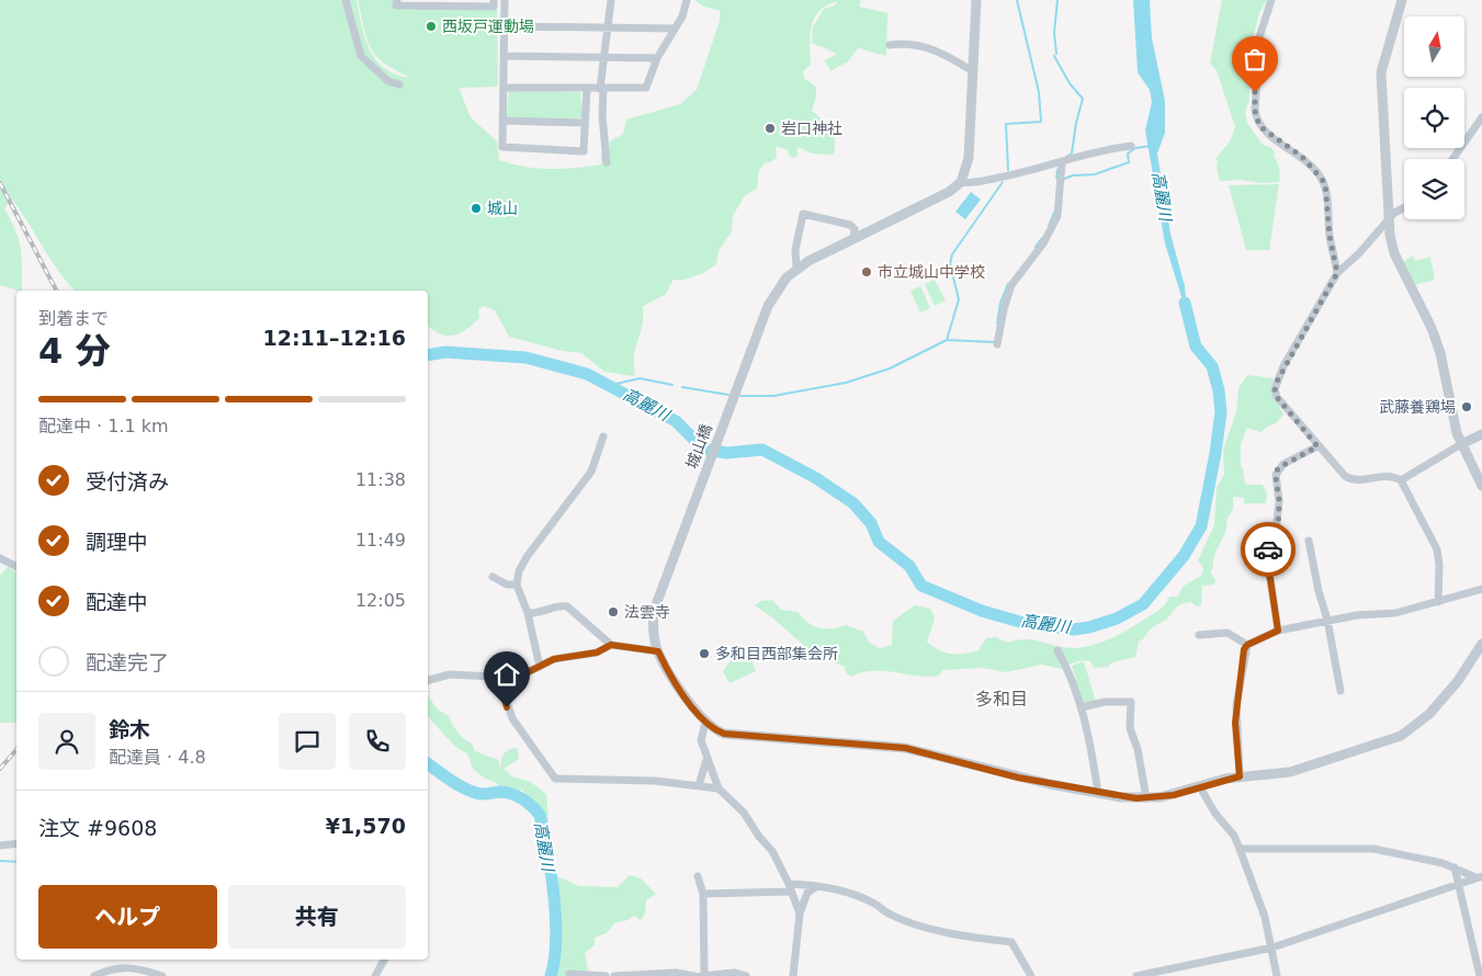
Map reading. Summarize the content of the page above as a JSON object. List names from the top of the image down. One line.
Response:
{"streets":{"street":["城山橋"]},"districts":["多和目"],"water":["高麗川"],"places":["西坂戸運動場","岩口神社","城山","市立城山中学校","武藤養鶏場","法雲寺","多和目西部集会所"],"north":"top","page":{"heading":["4 分","到着まで","12:11–12:16"],"panel":["鈴木","配達員 · 4.8","注文 #9608","¥1,570"],"bar":"配達中 · 1.1 km","list":[["受付済み","11:38"],["調理中","11:49"],["配達中","12:05"],"配達完了"],"buttons":["ヘルプ","共有"]}}
